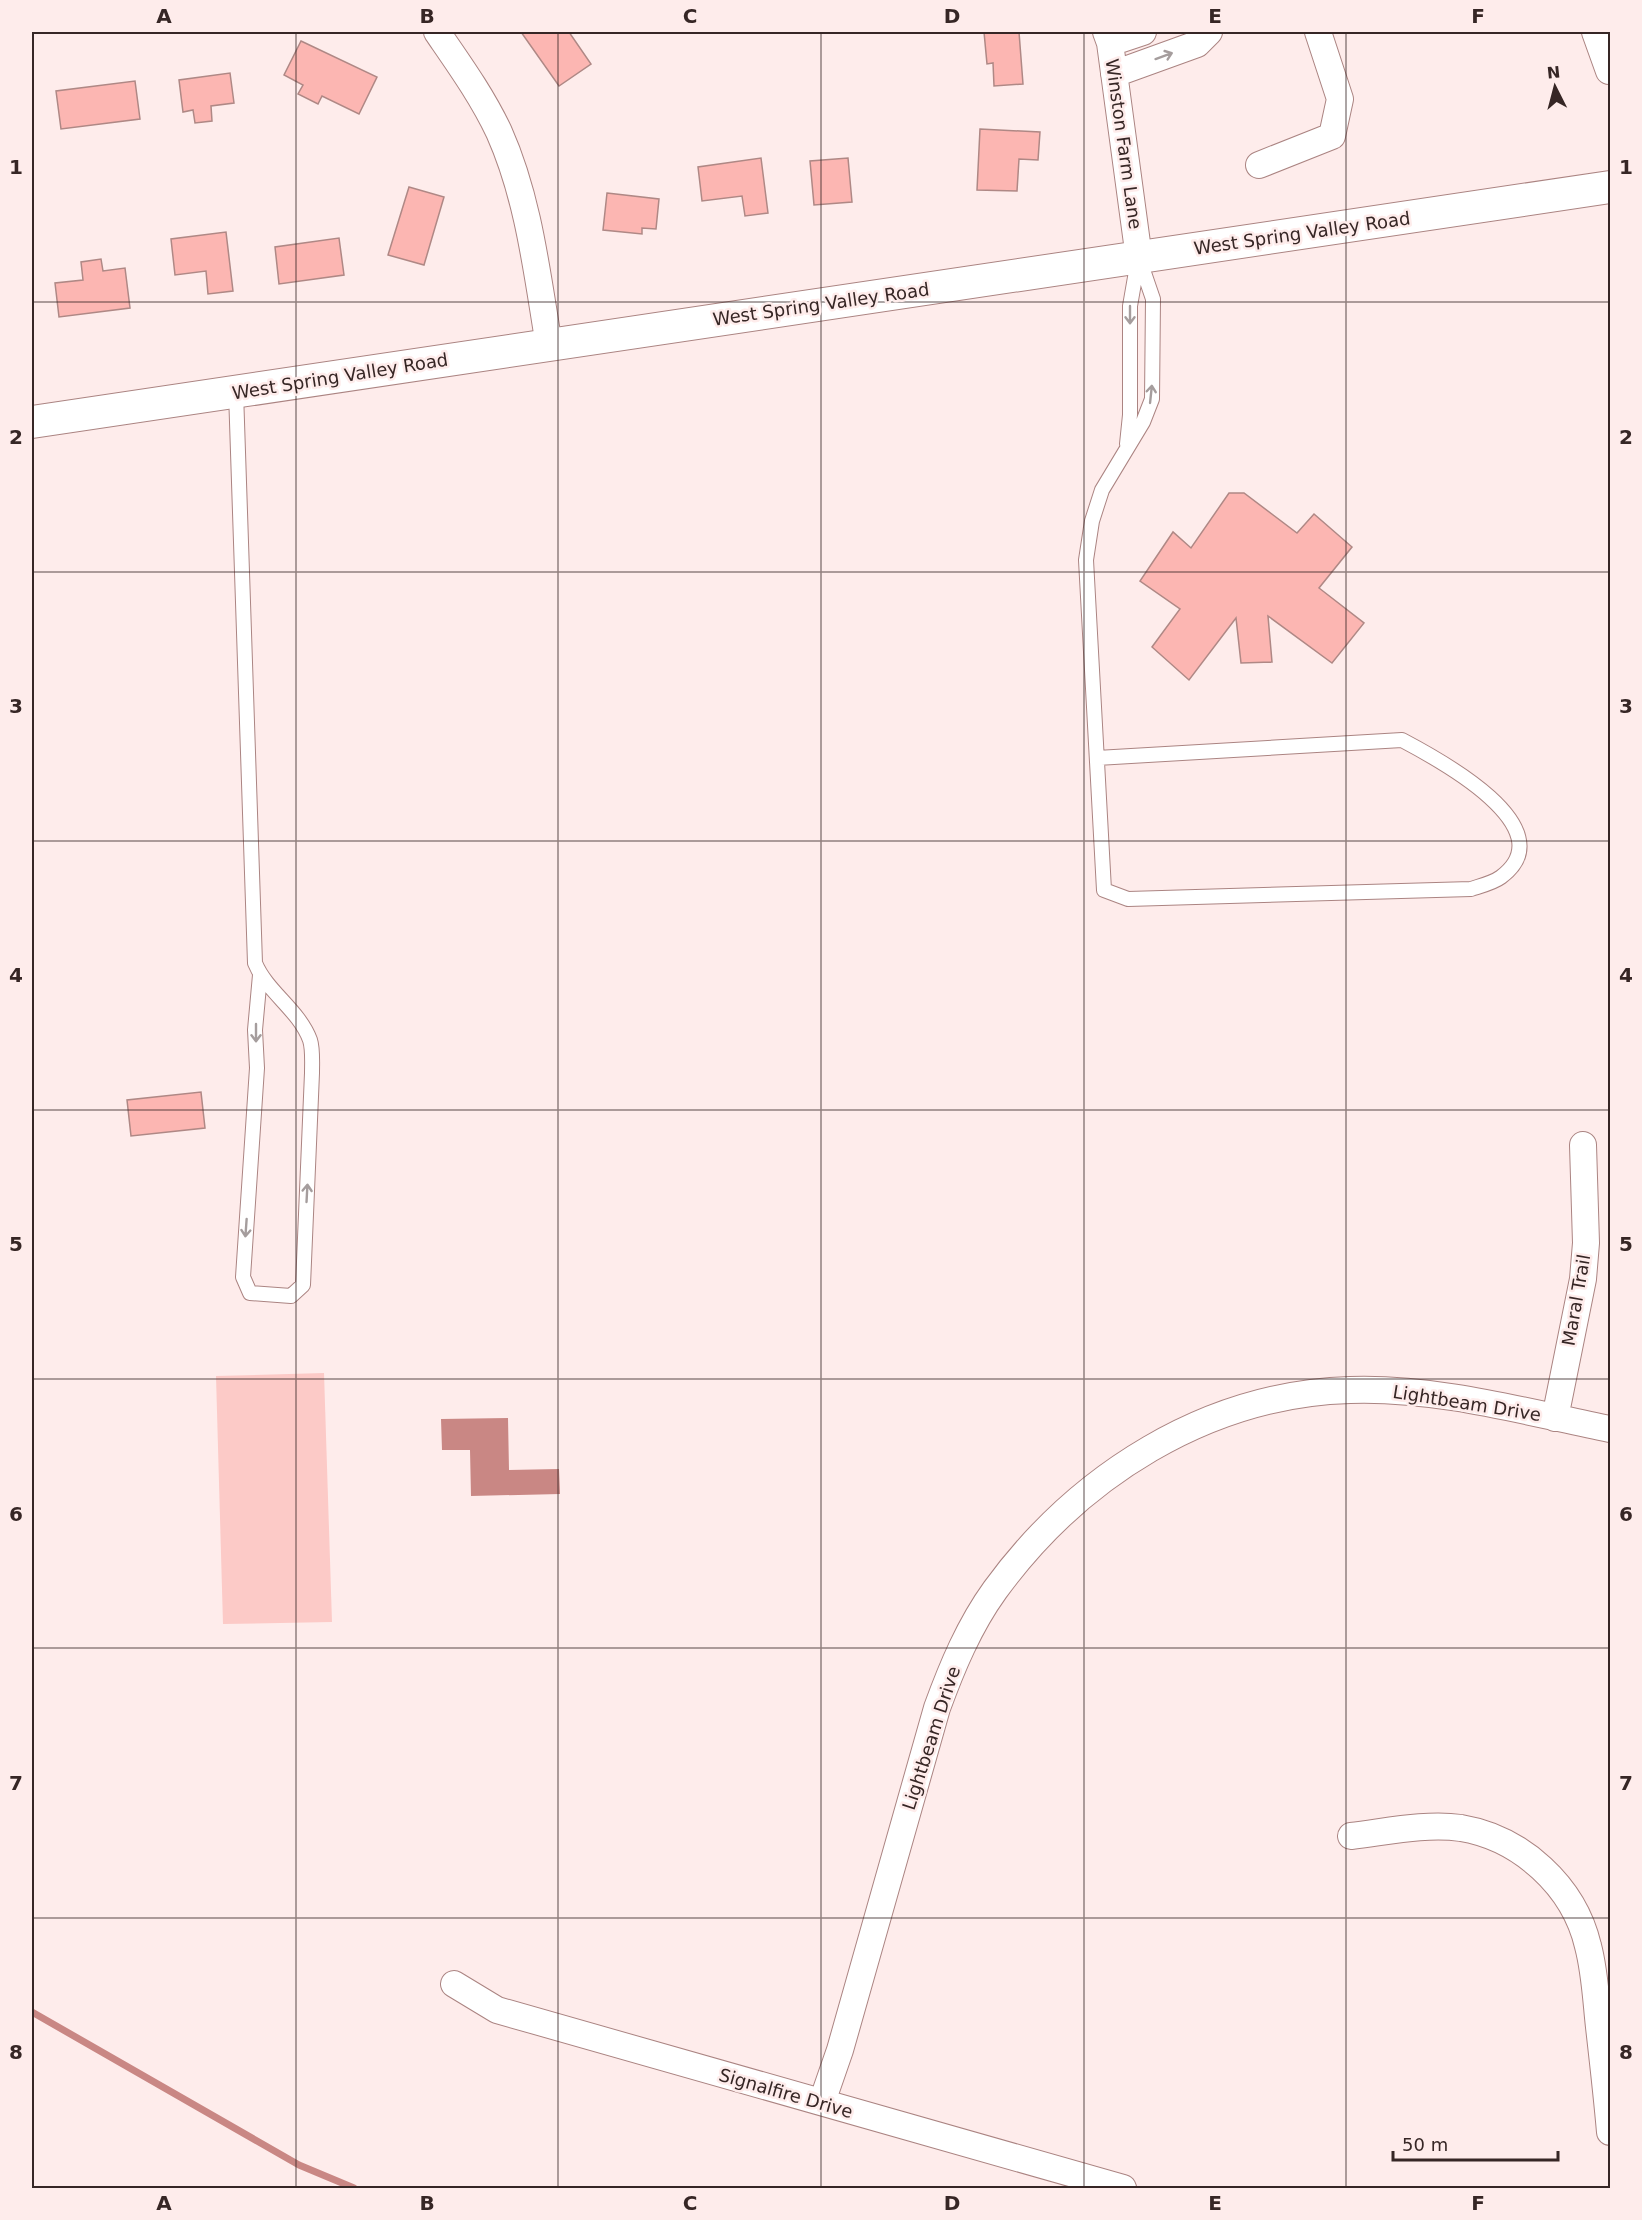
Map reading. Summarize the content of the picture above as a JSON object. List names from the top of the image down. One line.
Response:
{"streets":{"street":["Winston Farm Lane","West Spring Valley Road","Maral Trail","Lightbeam Drive","Signalfire Drive"]},"crossings":[["Winston Farm Lane","West Spring Valley Road"],["Maral Trail","Lightbeam Drive"],["Lightbeam Drive","Signalfire Drive"]],"scale_bar":"50 m","north":"top","grid":{"columns":["A","B","C","D","E","F"],"rows":["1","2","3","4","5","6","7","8"]}}
